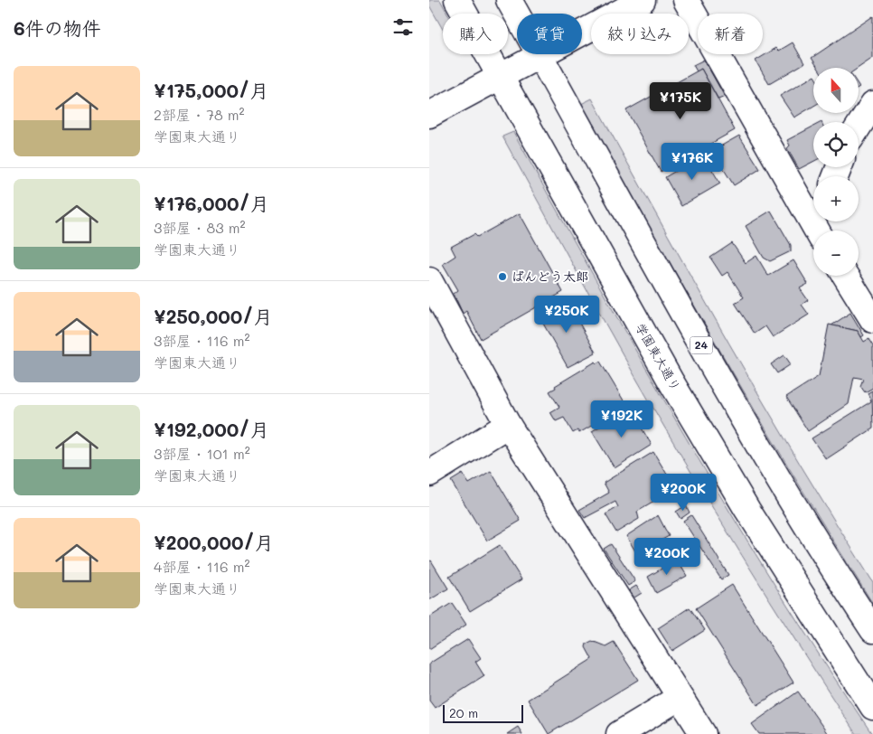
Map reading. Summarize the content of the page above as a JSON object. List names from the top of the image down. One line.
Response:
{"streets":{"main road":["24","学園東大通り"]},"places":["ばんどう太郎"],"scale_bar":"20 m","north":"top","page":{"heading":"6件の物件","chip":["購入","賃貸","絞り込み","新着"],"list":[{"name":"¥175,000/月","note":"2部屋 · 78 m² · 学園東大通り"},{"name":"¥176,000/月","note":"3部屋 · 83 m² · 学園東大通り"},{"name":"¥250,000/月","note":"3部屋 · 116 m² · 学園東大通り"},{"name":"¥192,000/月","note":"3部屋 · 101 m² · 学園東大通り"},{"name":"¥200,000/月","note":"4部屋 · 116 m² · 学園東大通り"}],"map_buttons":["+","−"],"price":["¥175K","¥176K","¥250K","¥192K","¥200K","¥200K"],"scale":"20 m"}}
